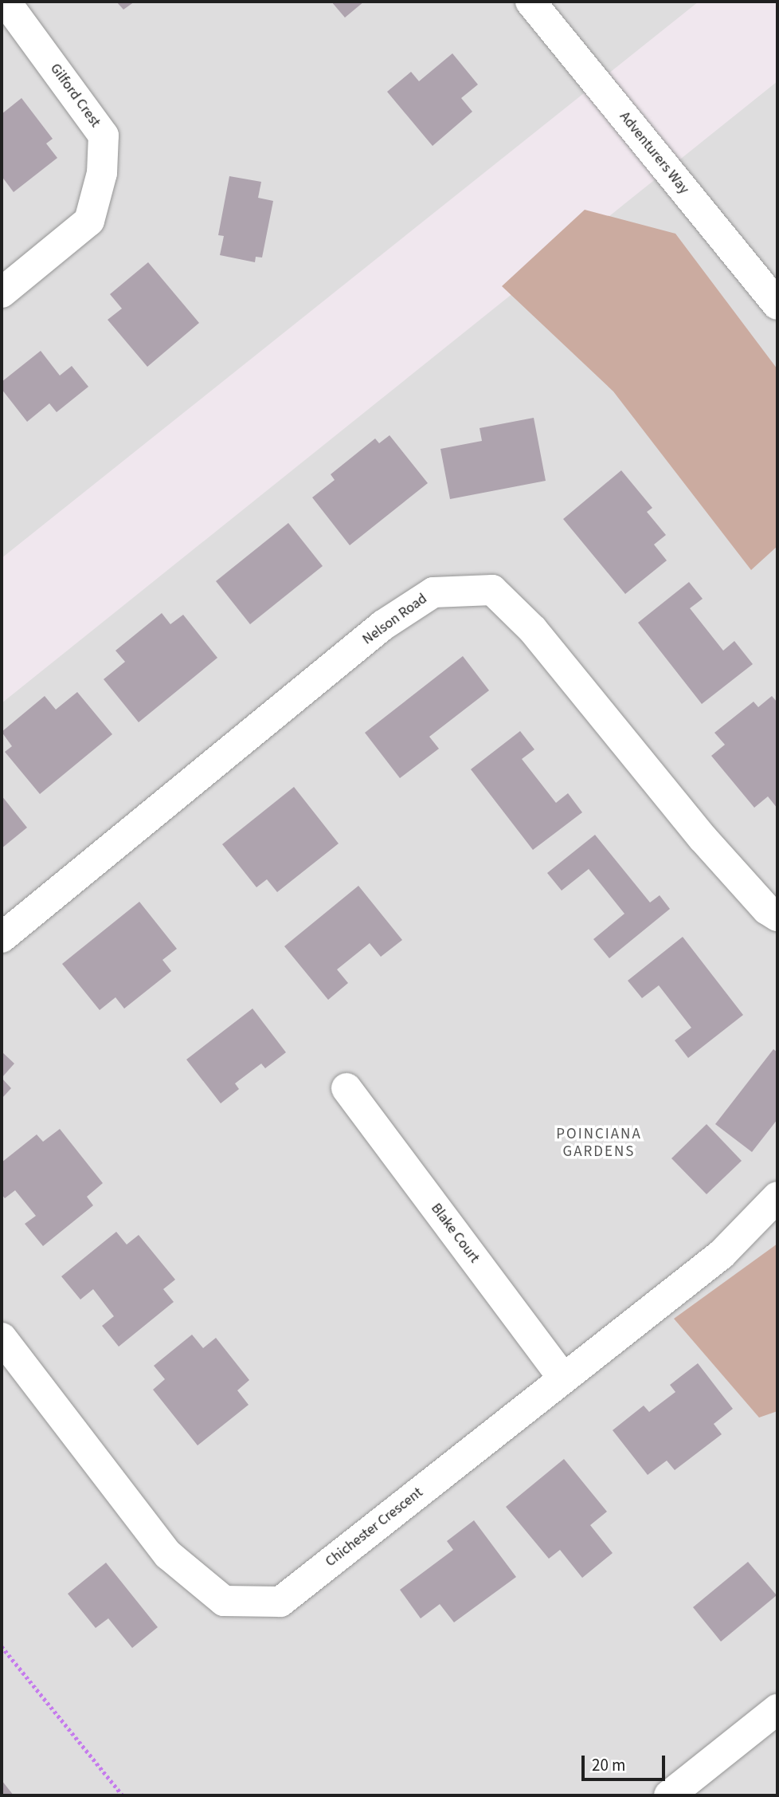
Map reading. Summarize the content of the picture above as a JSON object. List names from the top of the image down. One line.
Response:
{"streets":{"street":["Gilford Crest","Adventurers Way","Nelson Road","Blake Court","Chichester Crescent"]},"crossings":[["Blake Court","Chichester Crescent"]],"districts":["POINCIANA GARDENS"],"scale_bar":"20 m"}
